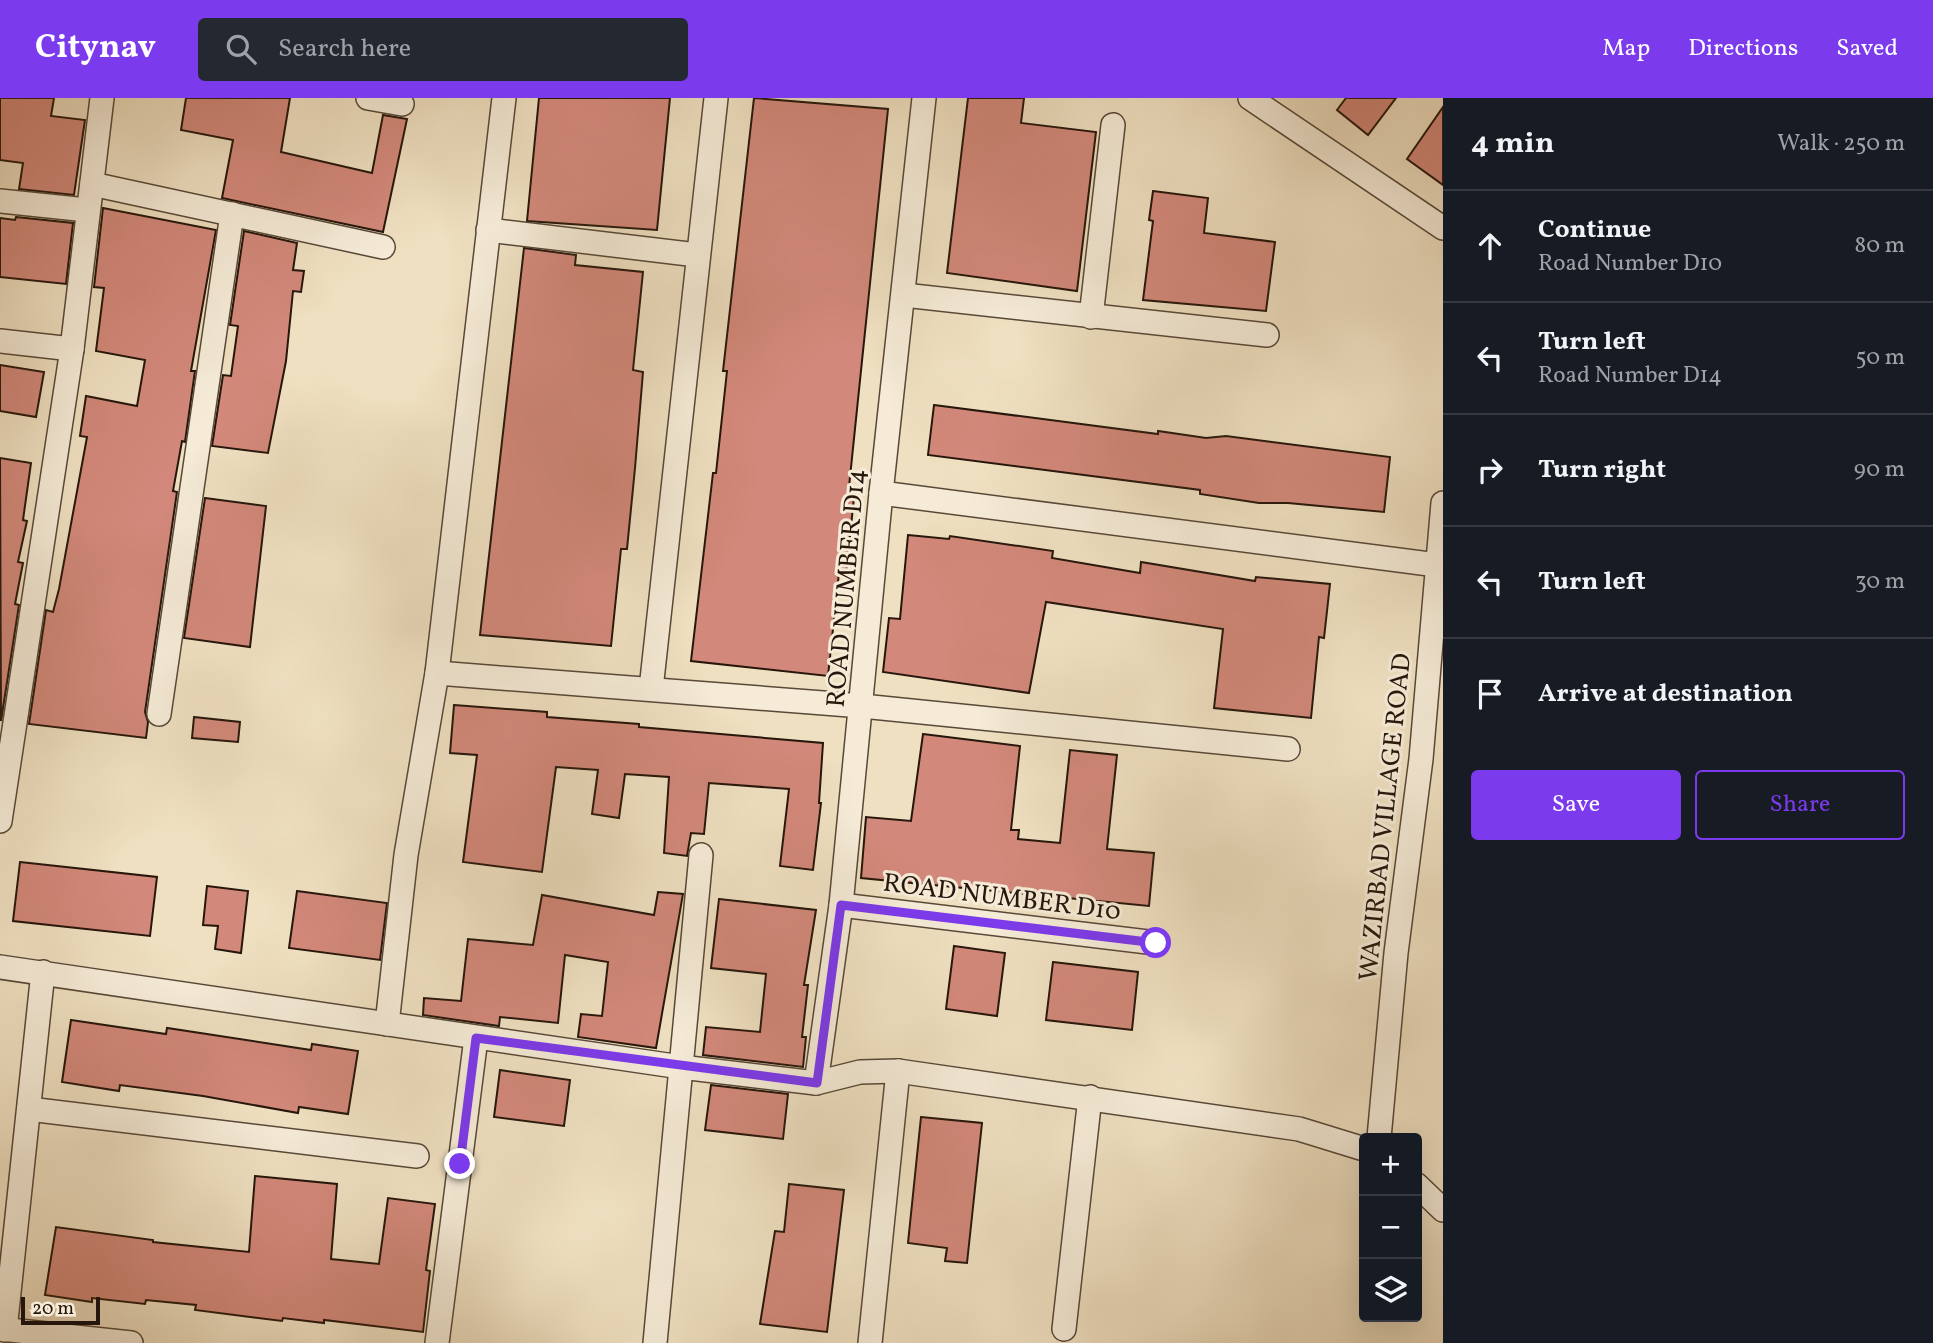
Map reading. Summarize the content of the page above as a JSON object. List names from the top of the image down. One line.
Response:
{"streets":{"street":["ROAD NUMBER D14","WAZIRBAD VILLAGE ROAD","ROAD NUMBER D10"]},"crossings":[["ROAD NUMBER D14","ROAD NUMBER D10"]],"scale_bar":"20 m","page":{"header":"Citynav","search":"Search here","nav":["Map","Directions","Saved"],"heading":["4 min","Walk · 250 m"],"list":[["Continue","Road Number D10","80 m"],["Turn left","Road Number D14","50 m"],["Turn right","90 m"],["Turn left","30 m"],"Arrive at destination"],"buttons":["Save","Share"],"map_buttons":["+","−"],"scale":"20 m"}}
